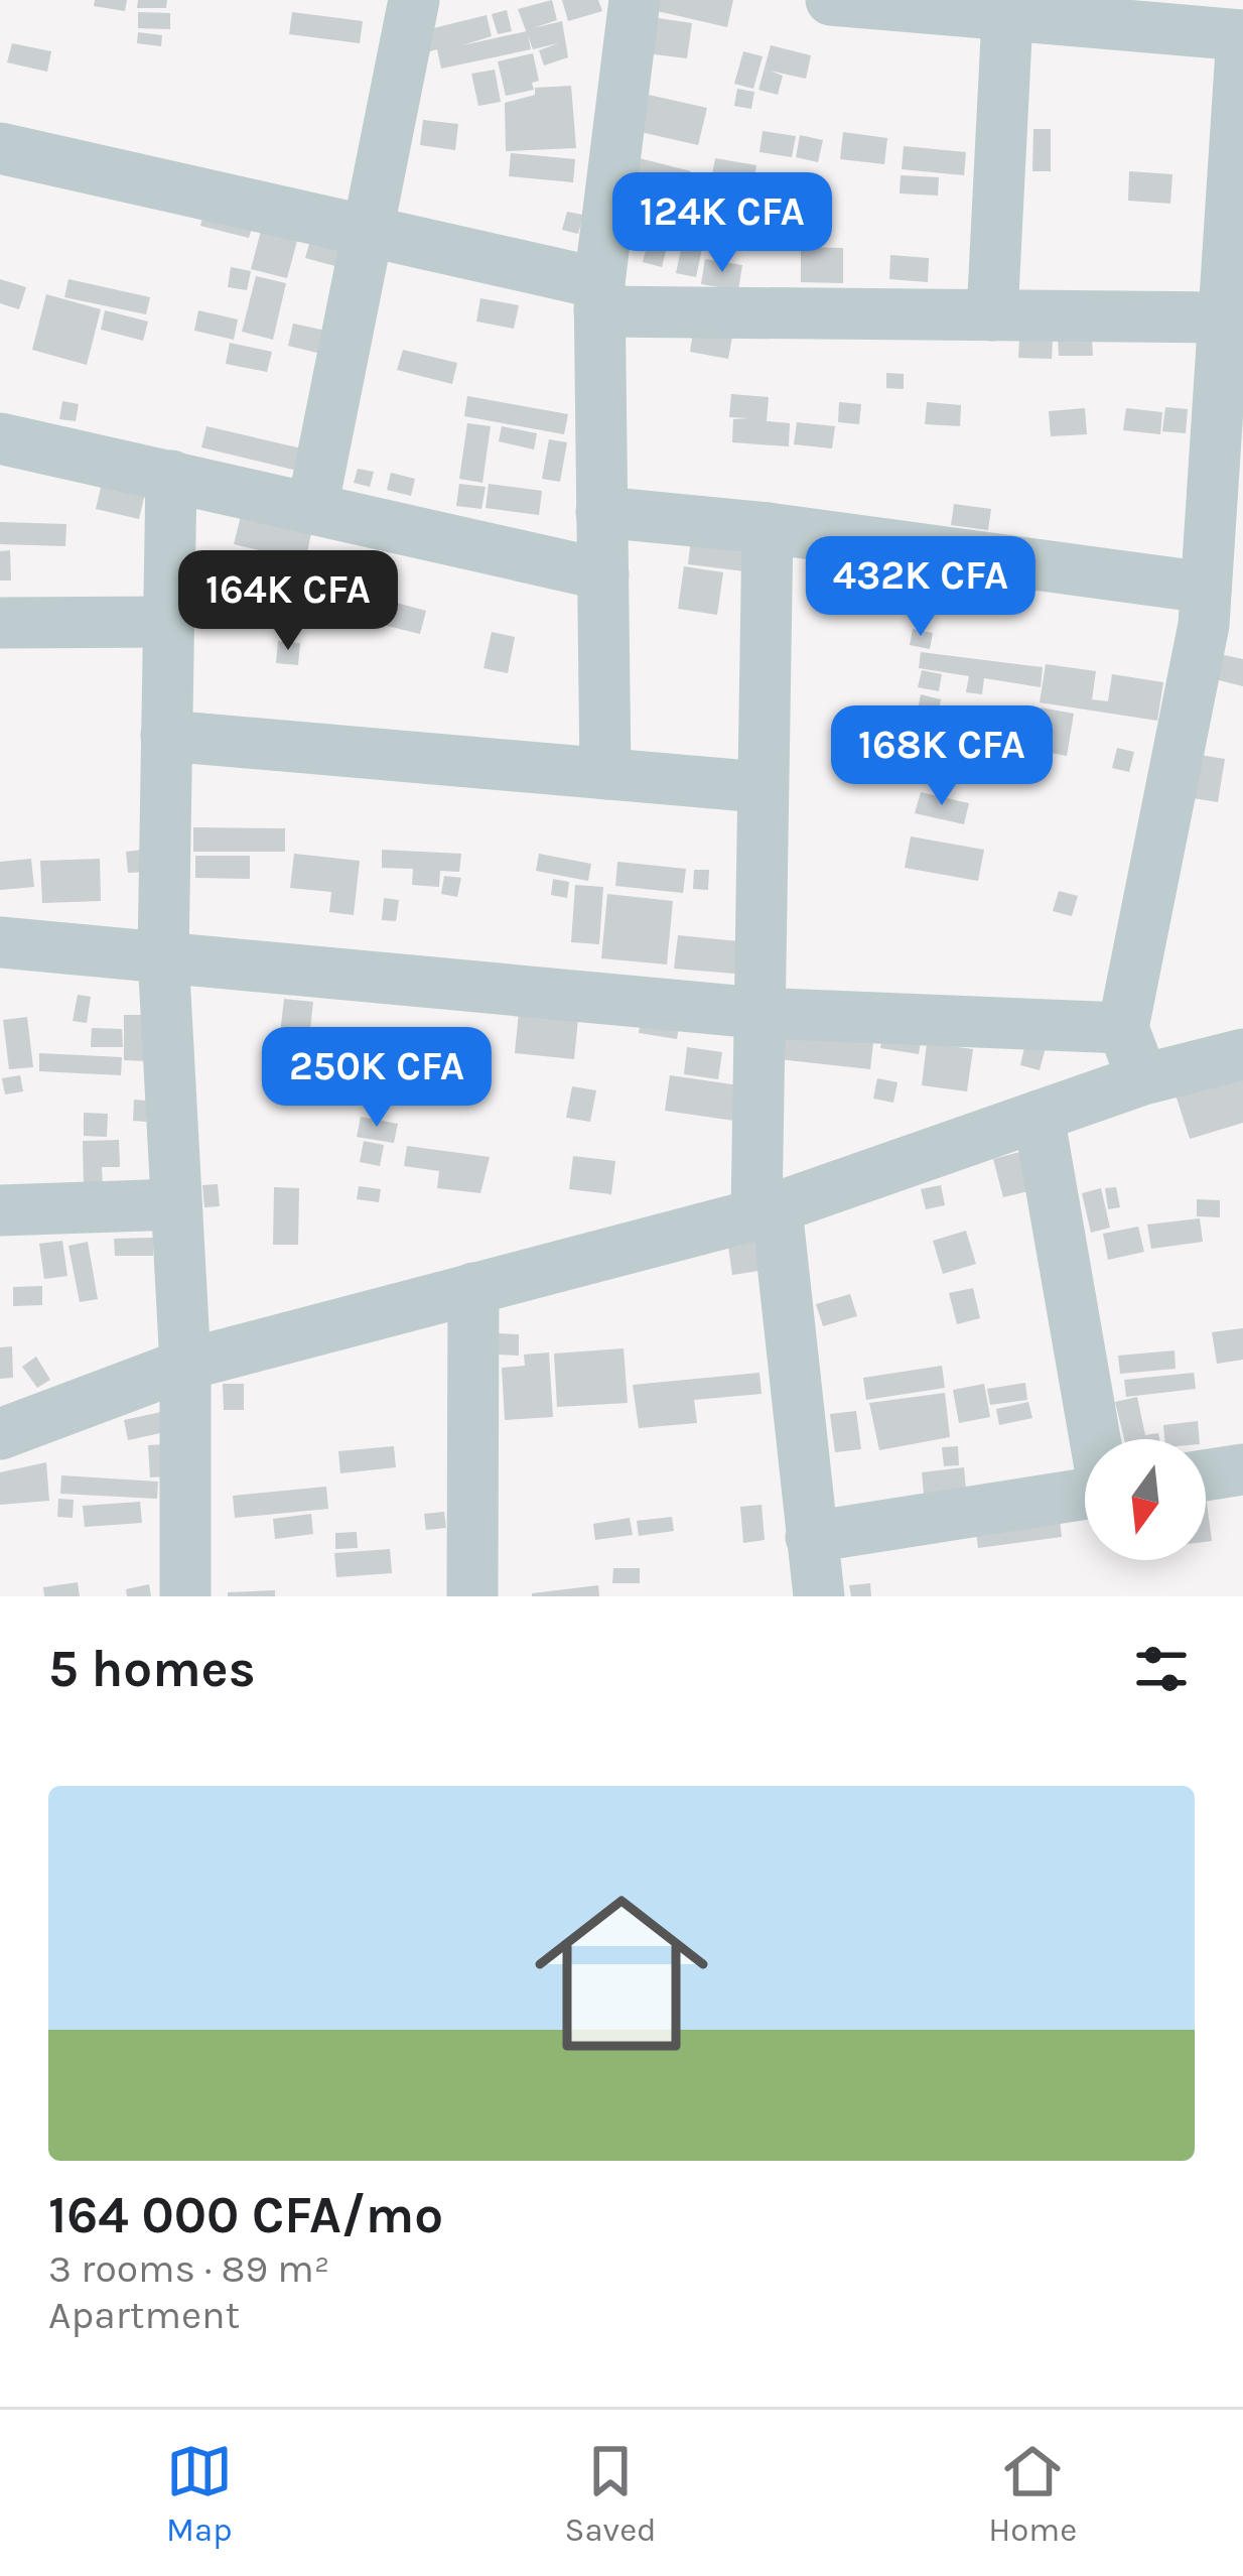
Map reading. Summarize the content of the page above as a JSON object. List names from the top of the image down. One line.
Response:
{"north":"bottom","page":{"price":["124K CFA","432K CFA","164K CFA","168K CFA","250K CFA"],"heading":"5 homes","list":[{"name":"164 000 CFA/mo","note":"3 rooms · 89 m² · Apartment"}],"tabs":["Map","Saved","Home"]}}
